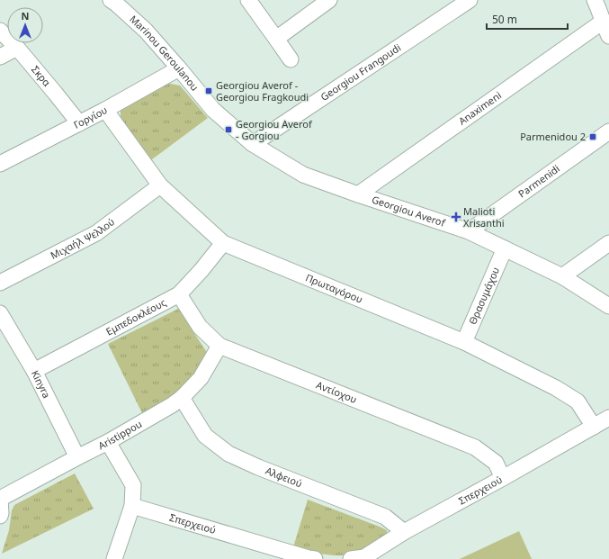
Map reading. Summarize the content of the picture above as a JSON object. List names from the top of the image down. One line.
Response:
{"streets":{"street":["Marinou Geroulanou","Georgiou Frangoudi","Σκρα","Anaximeni","Γοργίου","Parmenidi","Georgiou Averof","Μιχαήλ Ψελλού","Πρωταγόρου","Θρασυμάχου","Εμπεδοκλέους","Kinyra","Αντίοχου","Aristippou","Αλφειού","Σπερχειού"]},"crossings":[["Marinou Geroulanou","Γοργίου"],["Marinou Geroulanou","Georgiou Averof"],["Georgiou Frangoudi","Georgiou Averof"],["Σκρα","Γοργίου"],["Anaximeni","Georgiou Averof"],["Γοργίου","Πρωταγόρου"],["Parmenidi","Georgiou Averof"],["Georgiou Averof","Θρασυμάχου"],["Μιχαήλ Ψελλού","Πρωταγόρου"],["Πρωταγόρου","Θρασυμάχου"],["Πρωταγόρου","Εμπεδοκλέους"],["Πρωταγόρου","Σπερχειού"],["Εμπεδοκλέους","Kinyra"],["Εμπεδοκλέους","Αντίοχου"],["Kinyra","Aristippou"],["Αντίοχου","Aristippou"],["Αντίοχου","Σπερχειού"],["Aristippou","Αλφειού"],["Αλφειού","Σπερχειού"]],"places":{"transit":["Georgiou Averof - Georgiou Fragkoudi","Georgiou Averof - Gorgiou","Parmenidou 2"],"health":["Malioti Xrisanthi"]},"scale_bar":"50 m","north":"top"}
